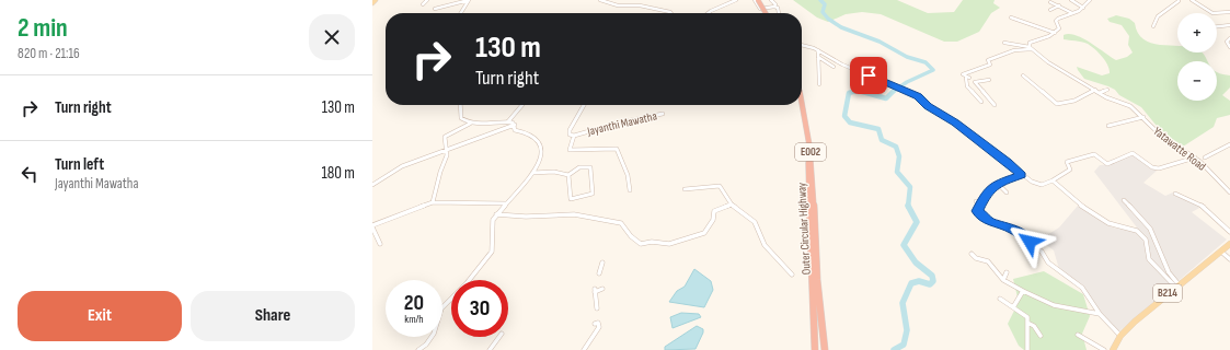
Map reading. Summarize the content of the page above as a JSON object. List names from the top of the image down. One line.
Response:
{"streets":{"highway":["E002","Outer Circular Highway"],"main road":["B214"],"street":["Jayanthi Mawatha","Yatawatte Road"]},"page":{"heading":["2 min","820 m · 21:16"],"map_buttons":["+","−"],"turn":["130 m","Turn right"],"list":[{"name":"Turn right","value":"130 m"},{"name":"Turn left","note":"Jayanthi Mawatha","value":"180 m"}],"speed":"20 km/h","limit":"30","buttons":["Exit","Share"]}}
